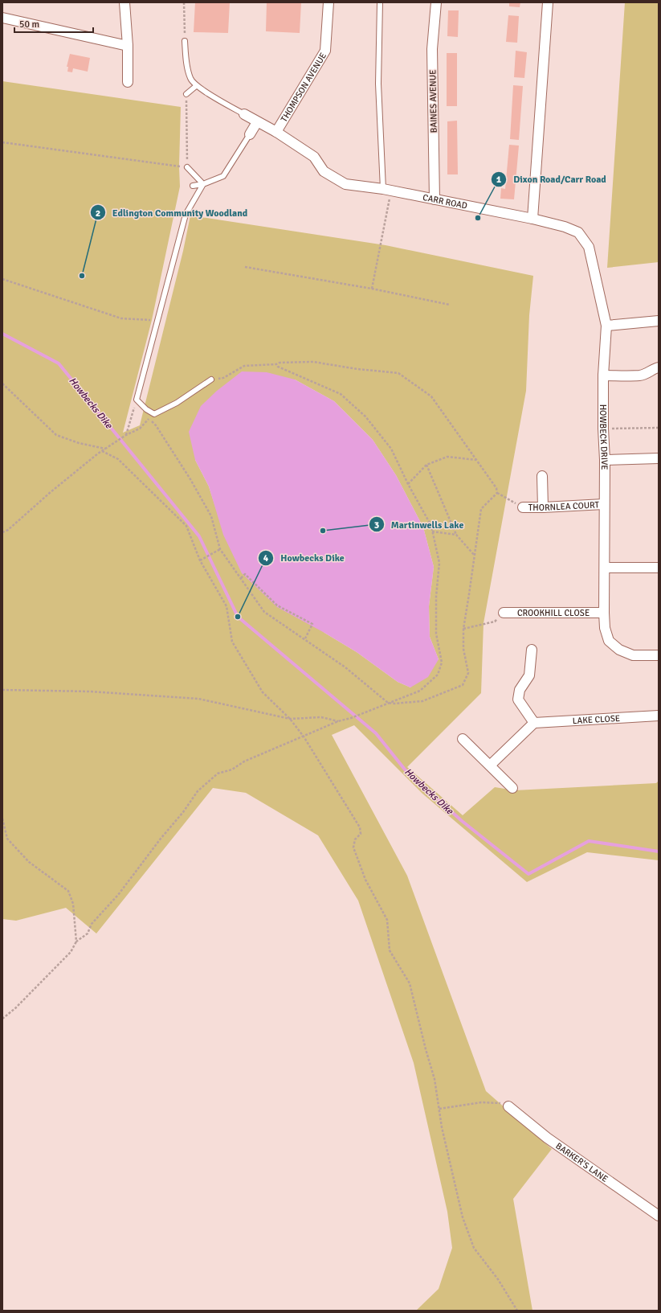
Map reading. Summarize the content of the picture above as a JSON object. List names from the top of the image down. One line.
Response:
{"streets":{"street":["THOMPSON AVENUE","BAINES AVENUE","CARR ROAD","HOWBECK DRIVE","THORNLEA COURT","CROOKHILL CLOSE","LAKE CLOSE","BARKER'S LANE"]},"crossings":[["THOMPSON AVENUE","CARR ROAD"],["BAINES AVENUE","CARR ROAD"],["CARR ROAD","HOWBECK DRIVE"],["HOWBECK DRIVE","THORNLEA COURT"],["HOWBECK DRIVE","CROOKHILL CLOSE"]],"water":["Howbecks Dike"],"places":["Dixon Road/Carr Road","Edlington Community Woodland","Martinwells Lake","Howbecks Dike"],"scale_bar":"50 m"}
